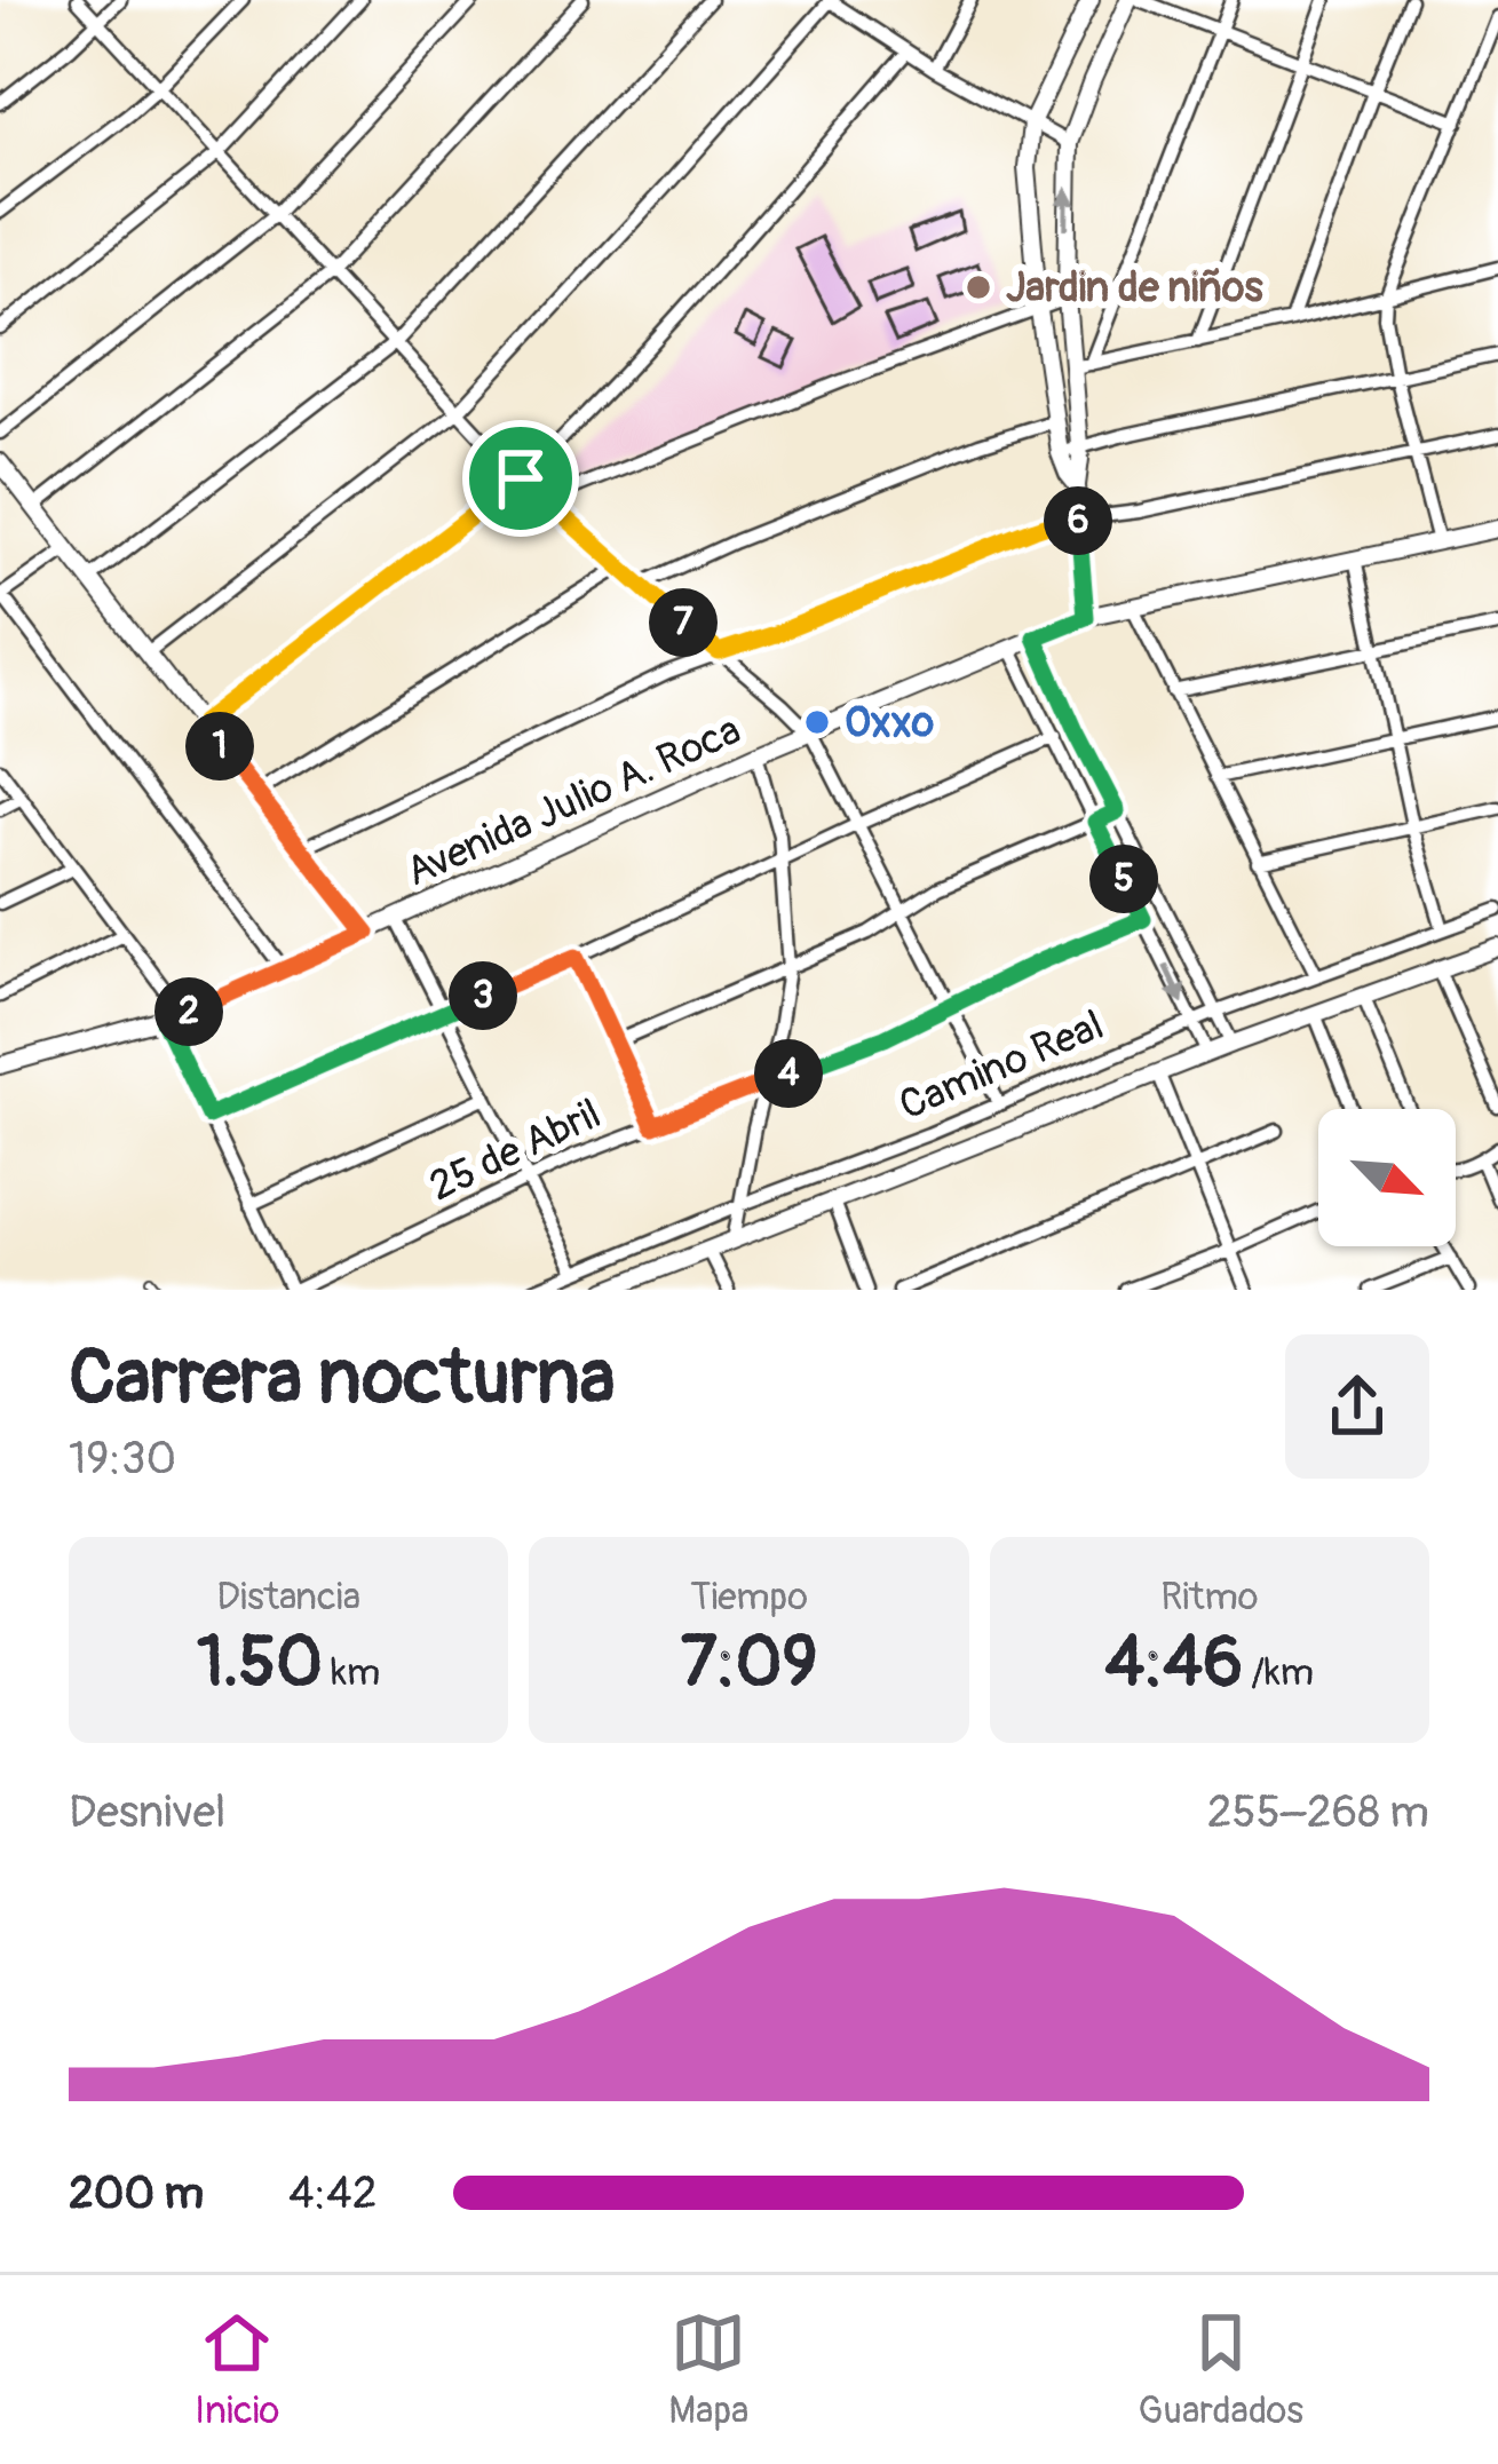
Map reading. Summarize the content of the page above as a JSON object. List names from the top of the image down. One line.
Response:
{"streets":{"street":["Avenida Julio A. Roca","Camino Real","25 de Abril"]},"places":["Jardin de niños","Oxxo"],"north":"bottom right","page":{"pins":["6","7","1","5","3","2","4"],"heading":["Carrera nocturna","19:30"],"stats":[["Distancia","1.50 km"],["Tiempo","7:09"],["Ritmo","4:46 /km"]],"chart":["Desnivel","255–268 m"],"list":[{"name":"200 m","note":"4:42"}],"tabs":["Inicio","Mapa","Guardados"]}}
